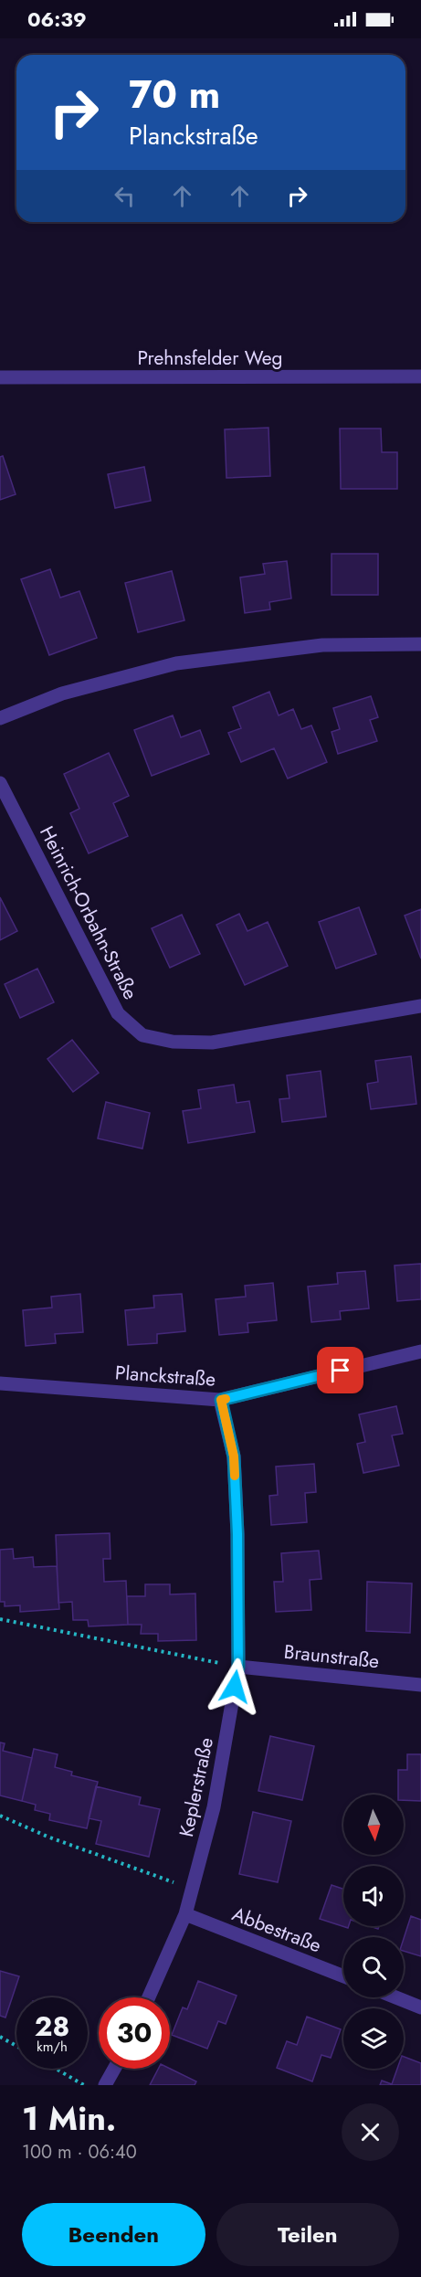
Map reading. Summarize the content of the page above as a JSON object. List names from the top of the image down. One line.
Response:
{"streets":{"street":["Prehnsfelder Weg","Heinrich-Orbahn-Straße","Planckstraße","Braunstraße","Keplerstraße","Abbestraße"]},"crossings":[["Planckstraße","Keplerstraße"],["Braunstraße","Keplerstraße"],["Keplerstraße","Abbestraße"]],"north":"bottom","page":{"status":"06:39","turn":["70 m","Planckstraße"],"speed":"28 km/h","limit":"30","heading":["1 Min.","100 m · 06:40"],"buttons":["Beenden","Teilen"]}}
